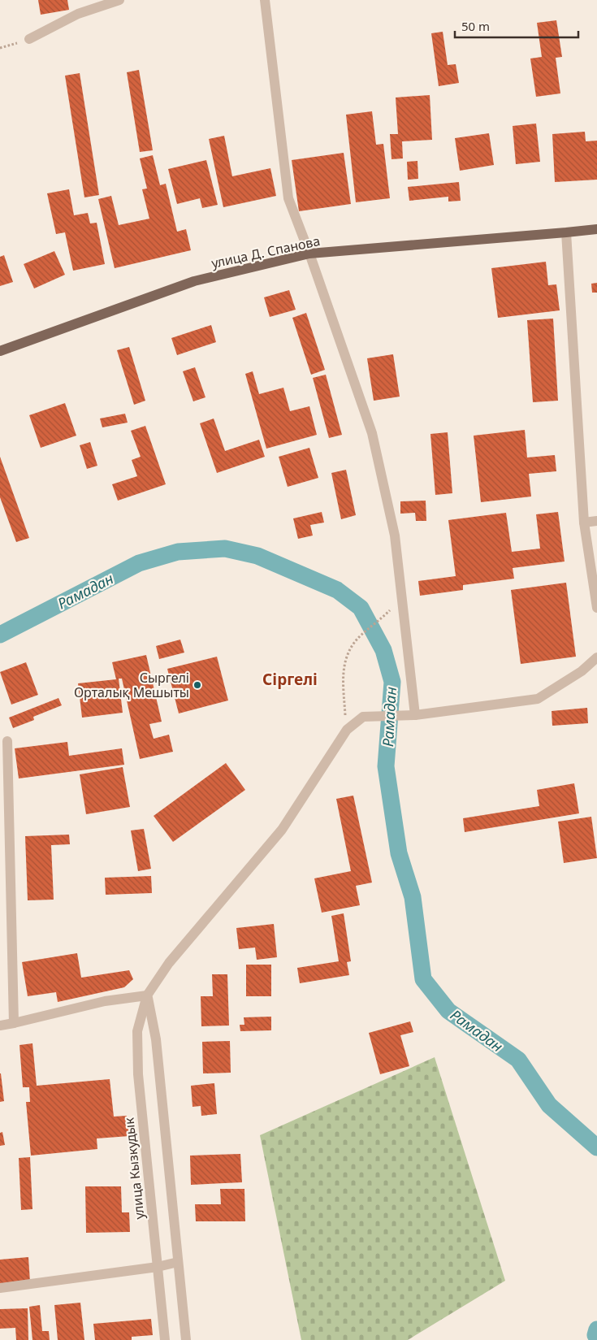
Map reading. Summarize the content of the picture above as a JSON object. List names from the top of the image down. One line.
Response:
{"streets":{"main road":["улица Д. Спанова"],"street":["улица Кызкудык"]},"districts":["Сіргелі"],"water":["Рамадан"],"places":["Сыргелі Орталық Мешыты"],"scale_bar":"50 m"}
